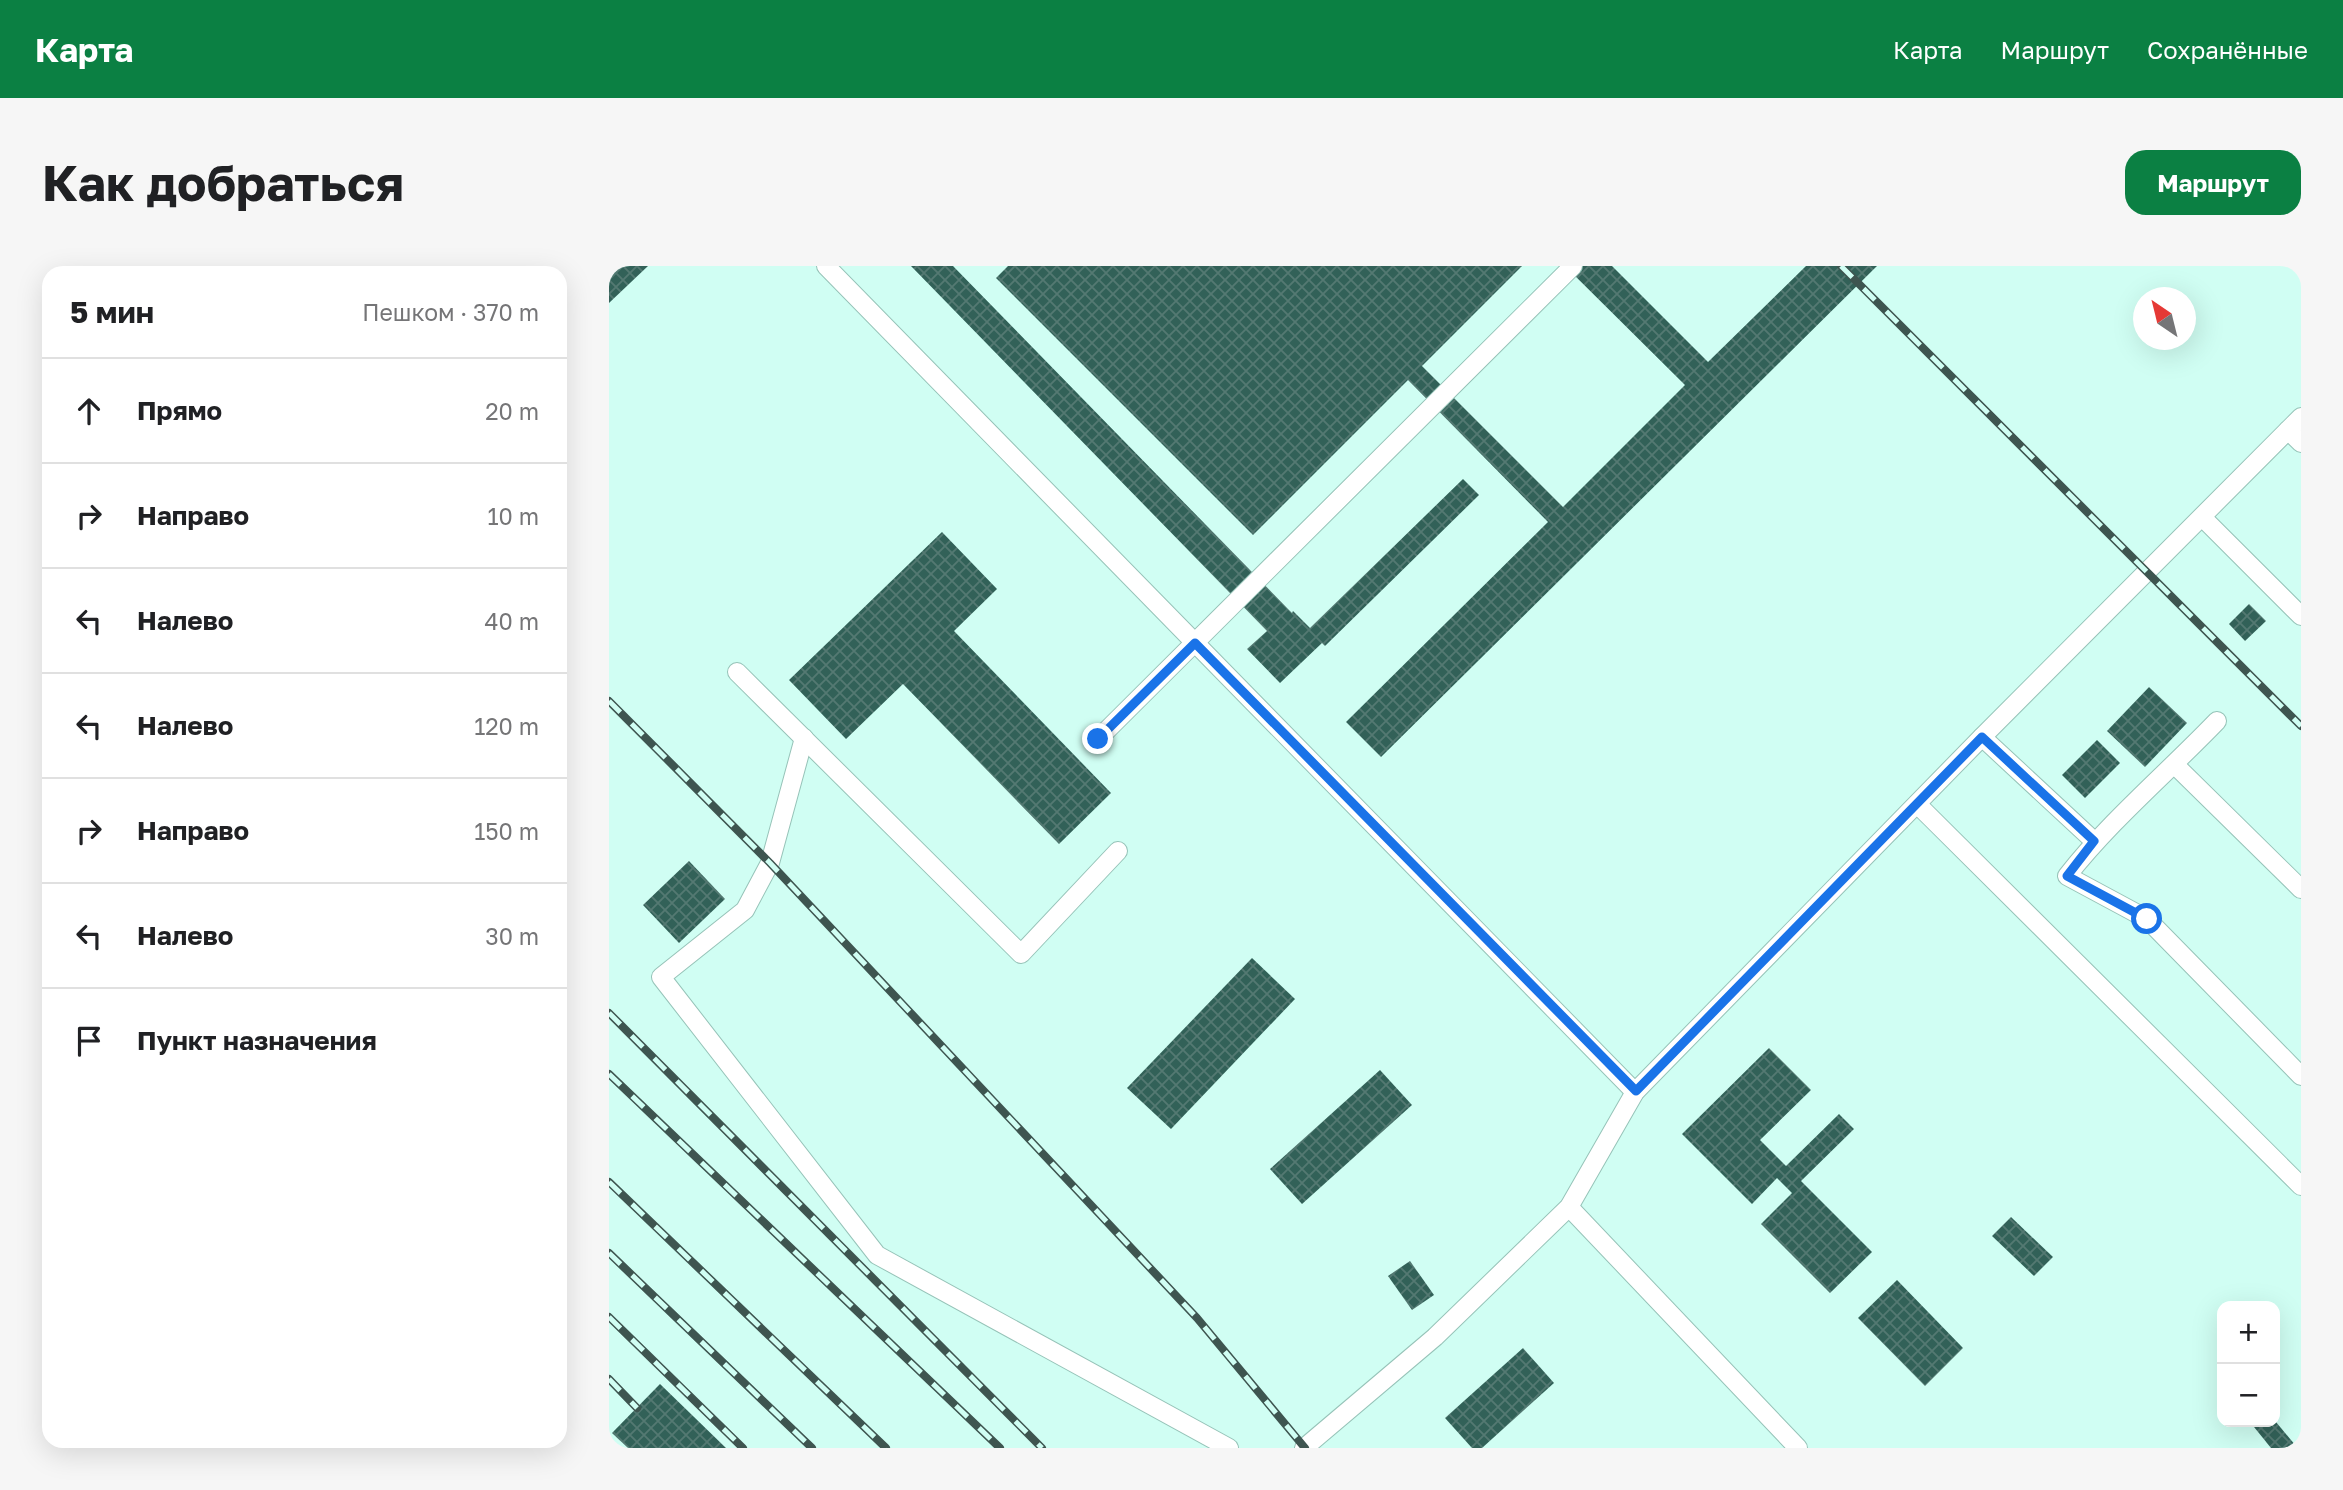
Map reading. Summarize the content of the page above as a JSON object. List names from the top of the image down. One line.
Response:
{"north":"top left","page":{"header":"Карта","nav":["Карта","Маршрут","Сохранённые"],"buttons":"Маршрут","title":"Как добраться","heading":["5 мин","Пешком · 370 m"],"list":[["Прямо","20 m"],["Направо","10 m"],["Налево","40 m"],["Налево","120 m"],["Направо","150 m"],["Налево","30 m"],"Пункт назначения"],"map_buttons":["+","−"]}}
